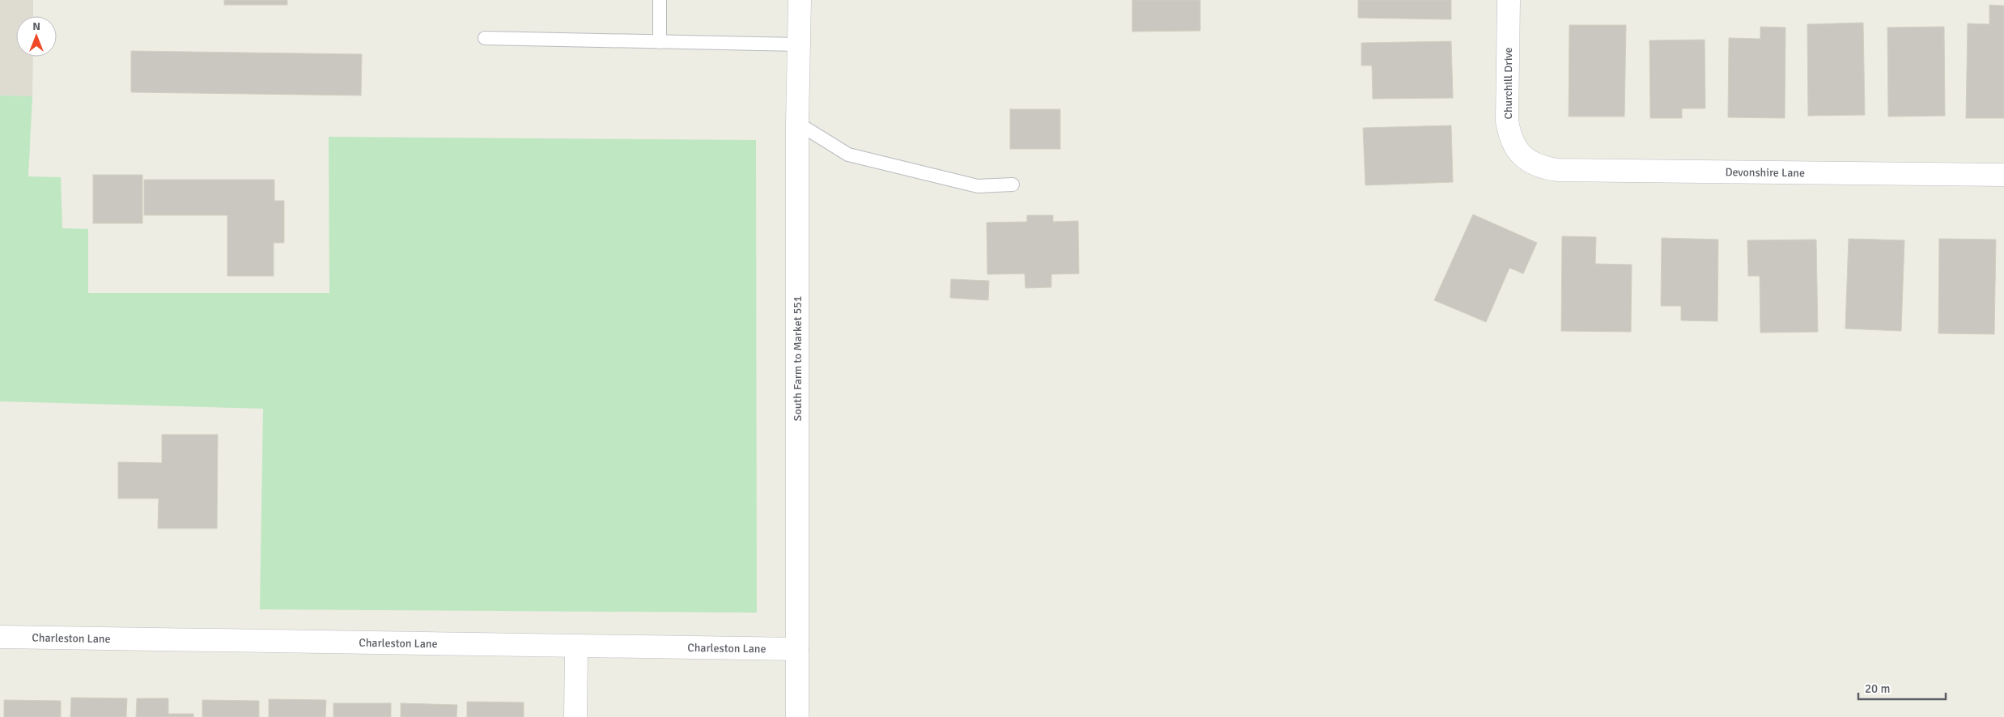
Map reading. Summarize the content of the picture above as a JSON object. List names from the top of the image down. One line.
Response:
{"streets":{"street":["Churchill Drive","Devonshire Lane","South Farm to Market 551","Charleston Lane"]},"crossings":[["Churchill Drive","Devonshire Lane"],["South Farm to Market 551","Charleston Lane"]],"scale_bar":"20 m","north":"top"}
